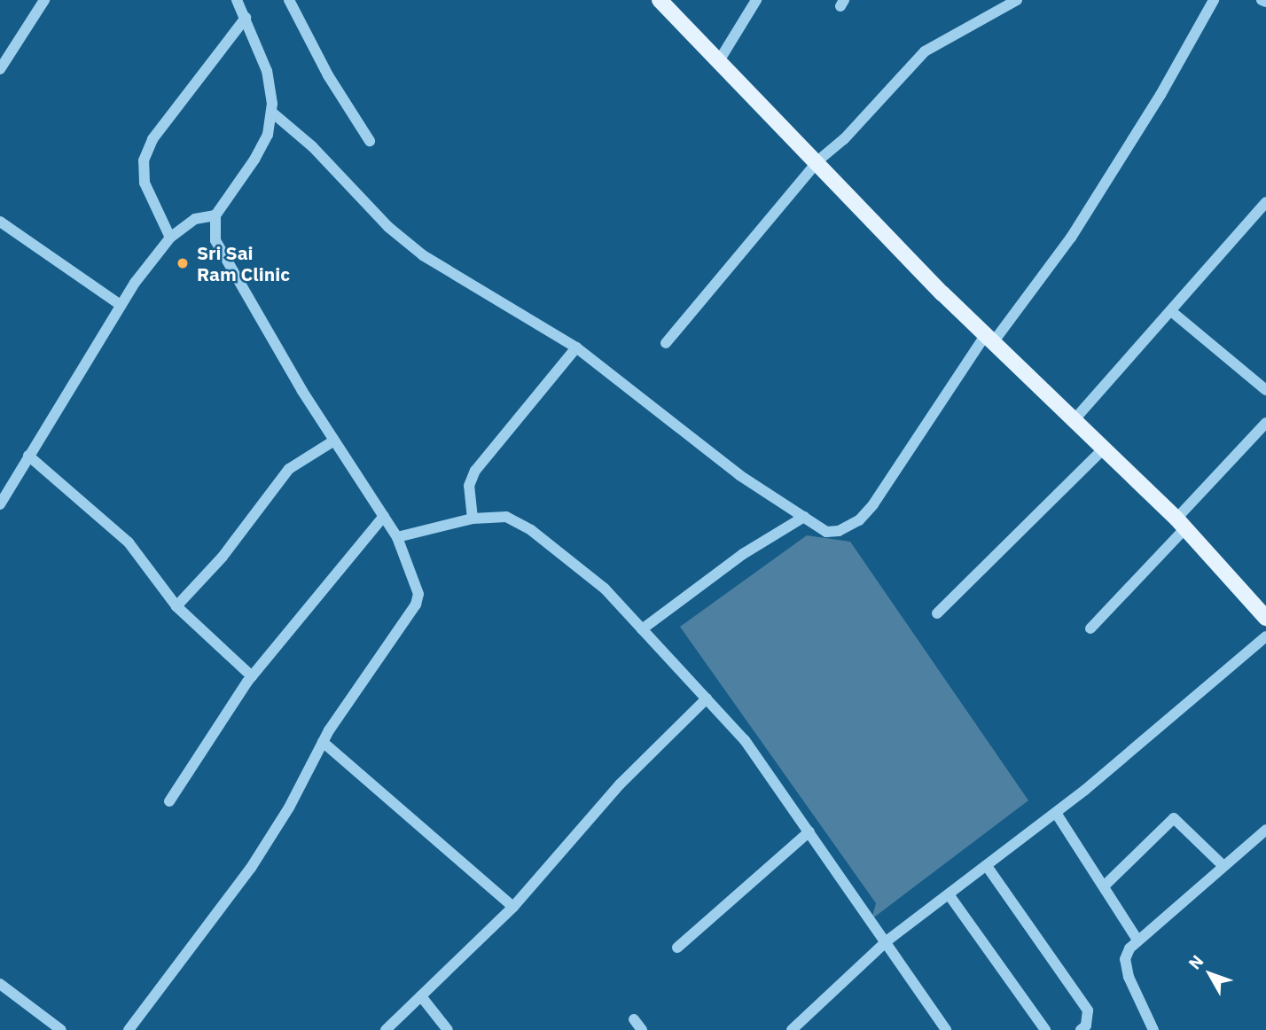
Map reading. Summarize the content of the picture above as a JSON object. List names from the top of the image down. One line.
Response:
{"places":["Sri Sai Ram Clinic"],"north":"top left"}
